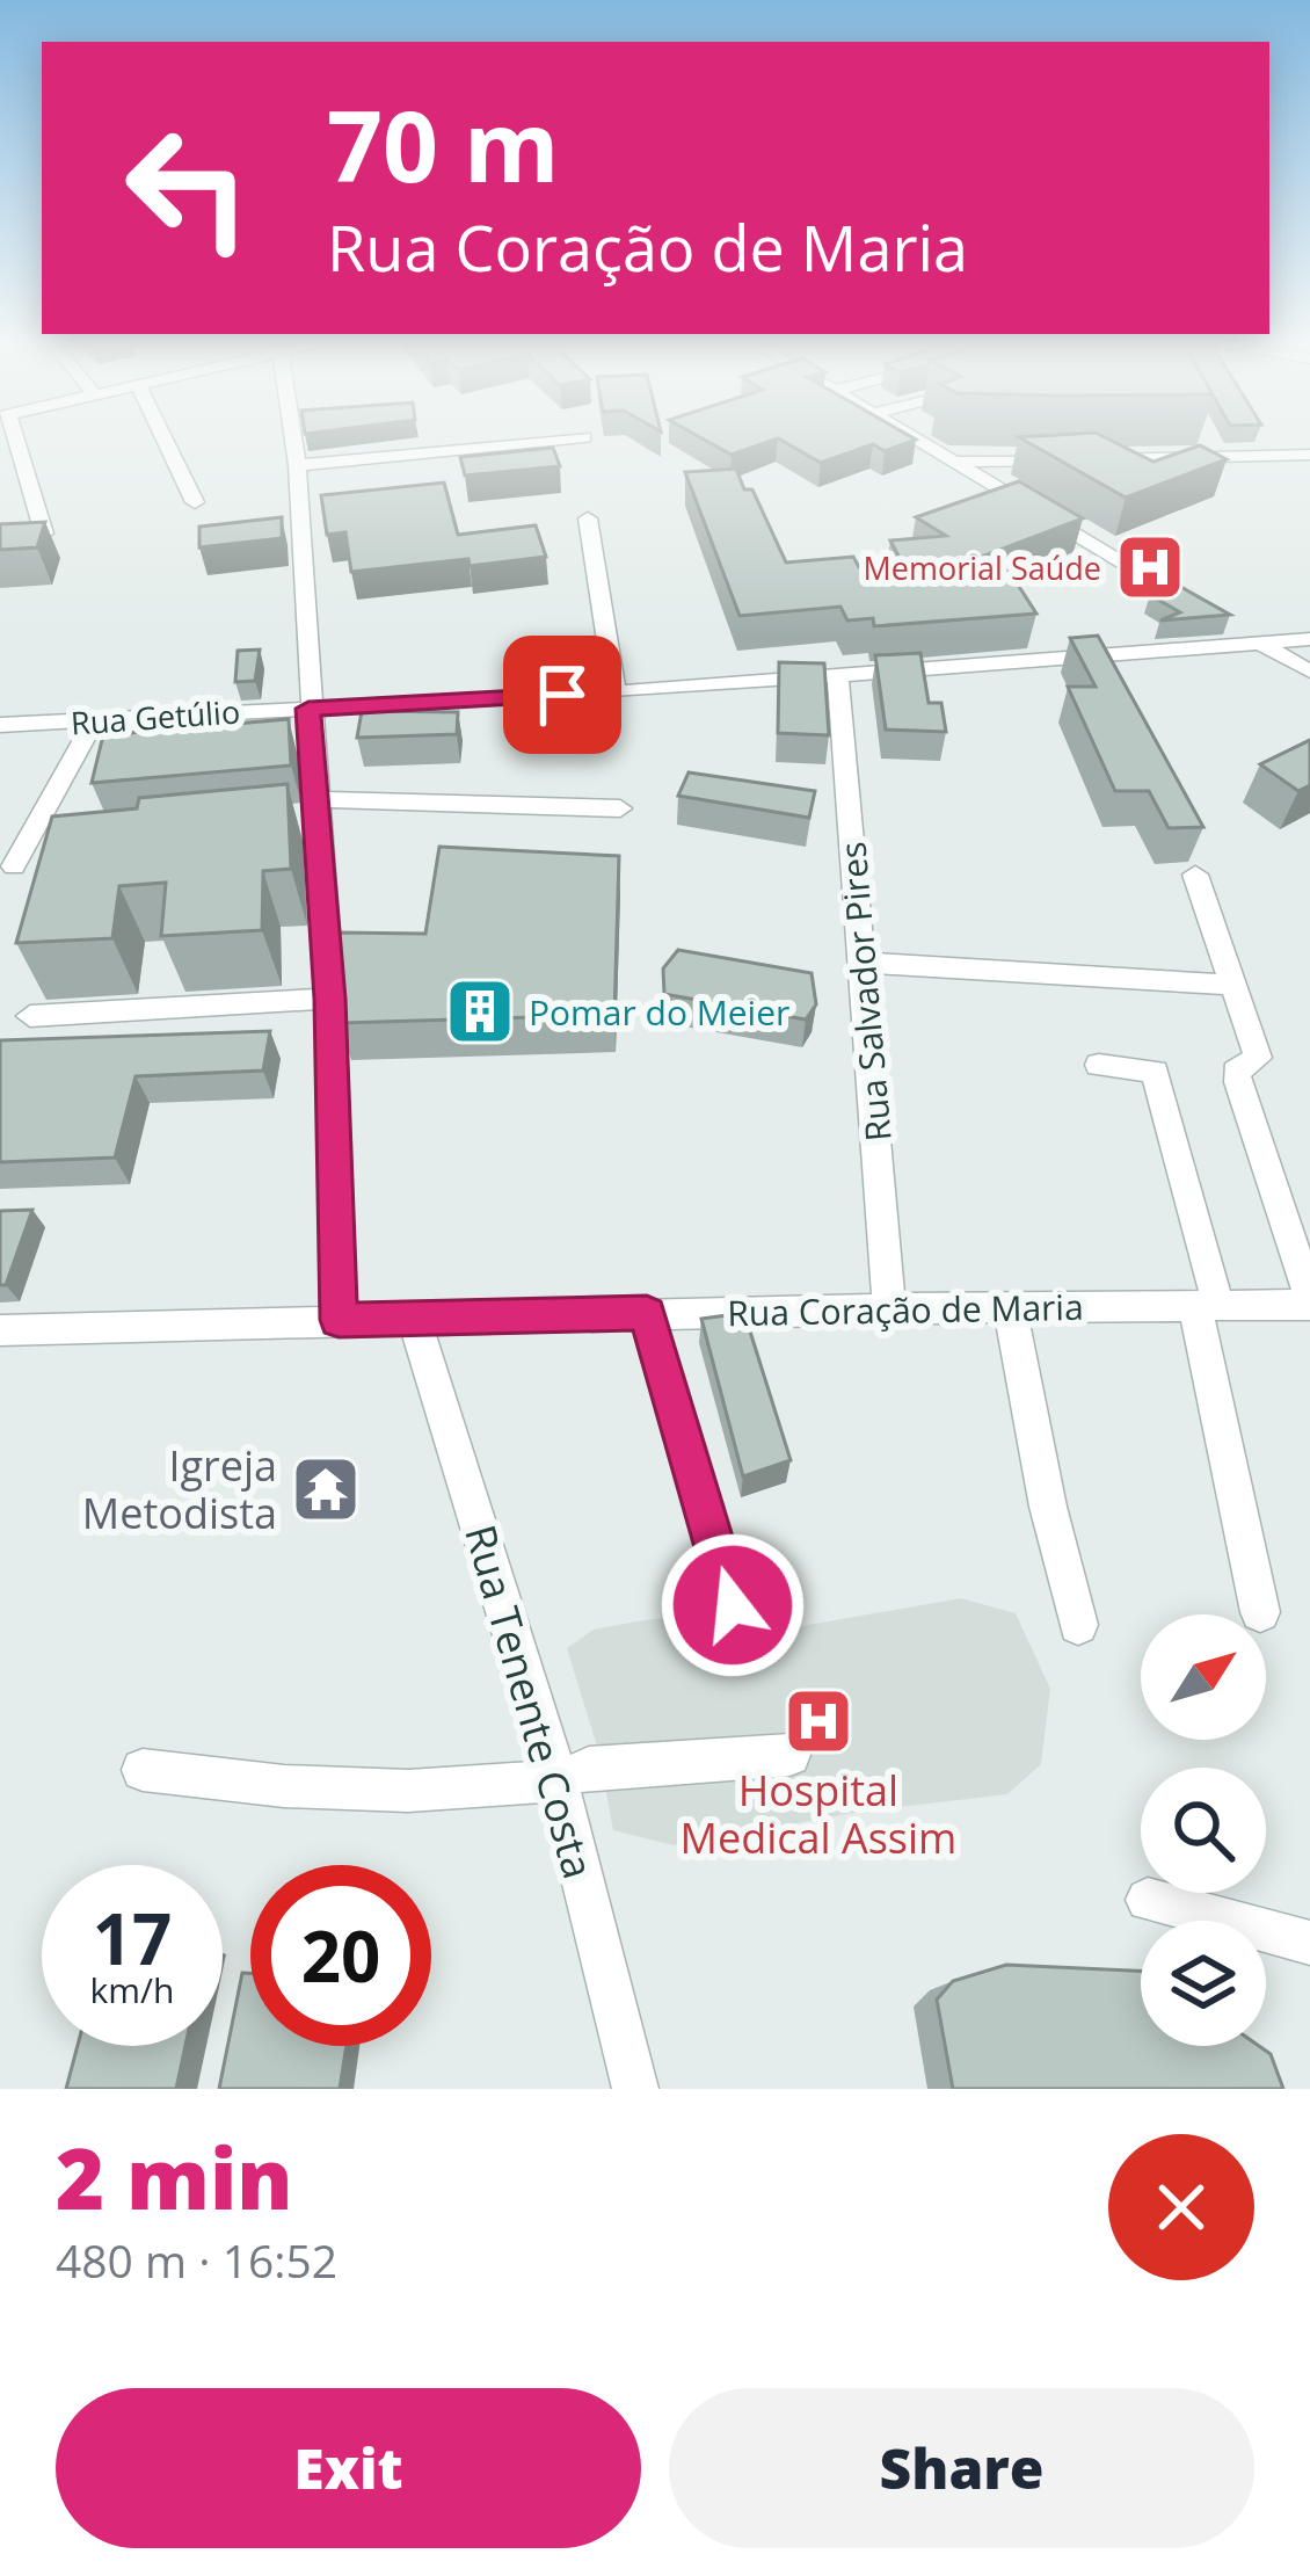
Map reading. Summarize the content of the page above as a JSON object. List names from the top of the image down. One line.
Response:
{"streets":{"street":["Rua Getúlio","Rua Salvador Pires","Rua Coração de Maria","Rua Tenente Costa"]},"crossings":[["Rua Getúlio","Rua Salvador Pires"],["Rua Salvador Pires","Rua Coração de Maria"],["Rua Coração de Maria","Rua Tenente Costa"]],"places":{"hospital":["Memorial Saúde","Hospital Medical Assim"],"building":["Pomar do Meier"],"temple":["Igreja Metodista"]},"north":"top right","page":{"turn":["70 m","Rua Coração de Maria"],"speed":"17 km/h","limit":"20","heading":["2 min","480 m · 16:52"],"buttons":["Exit","Share"]}}
